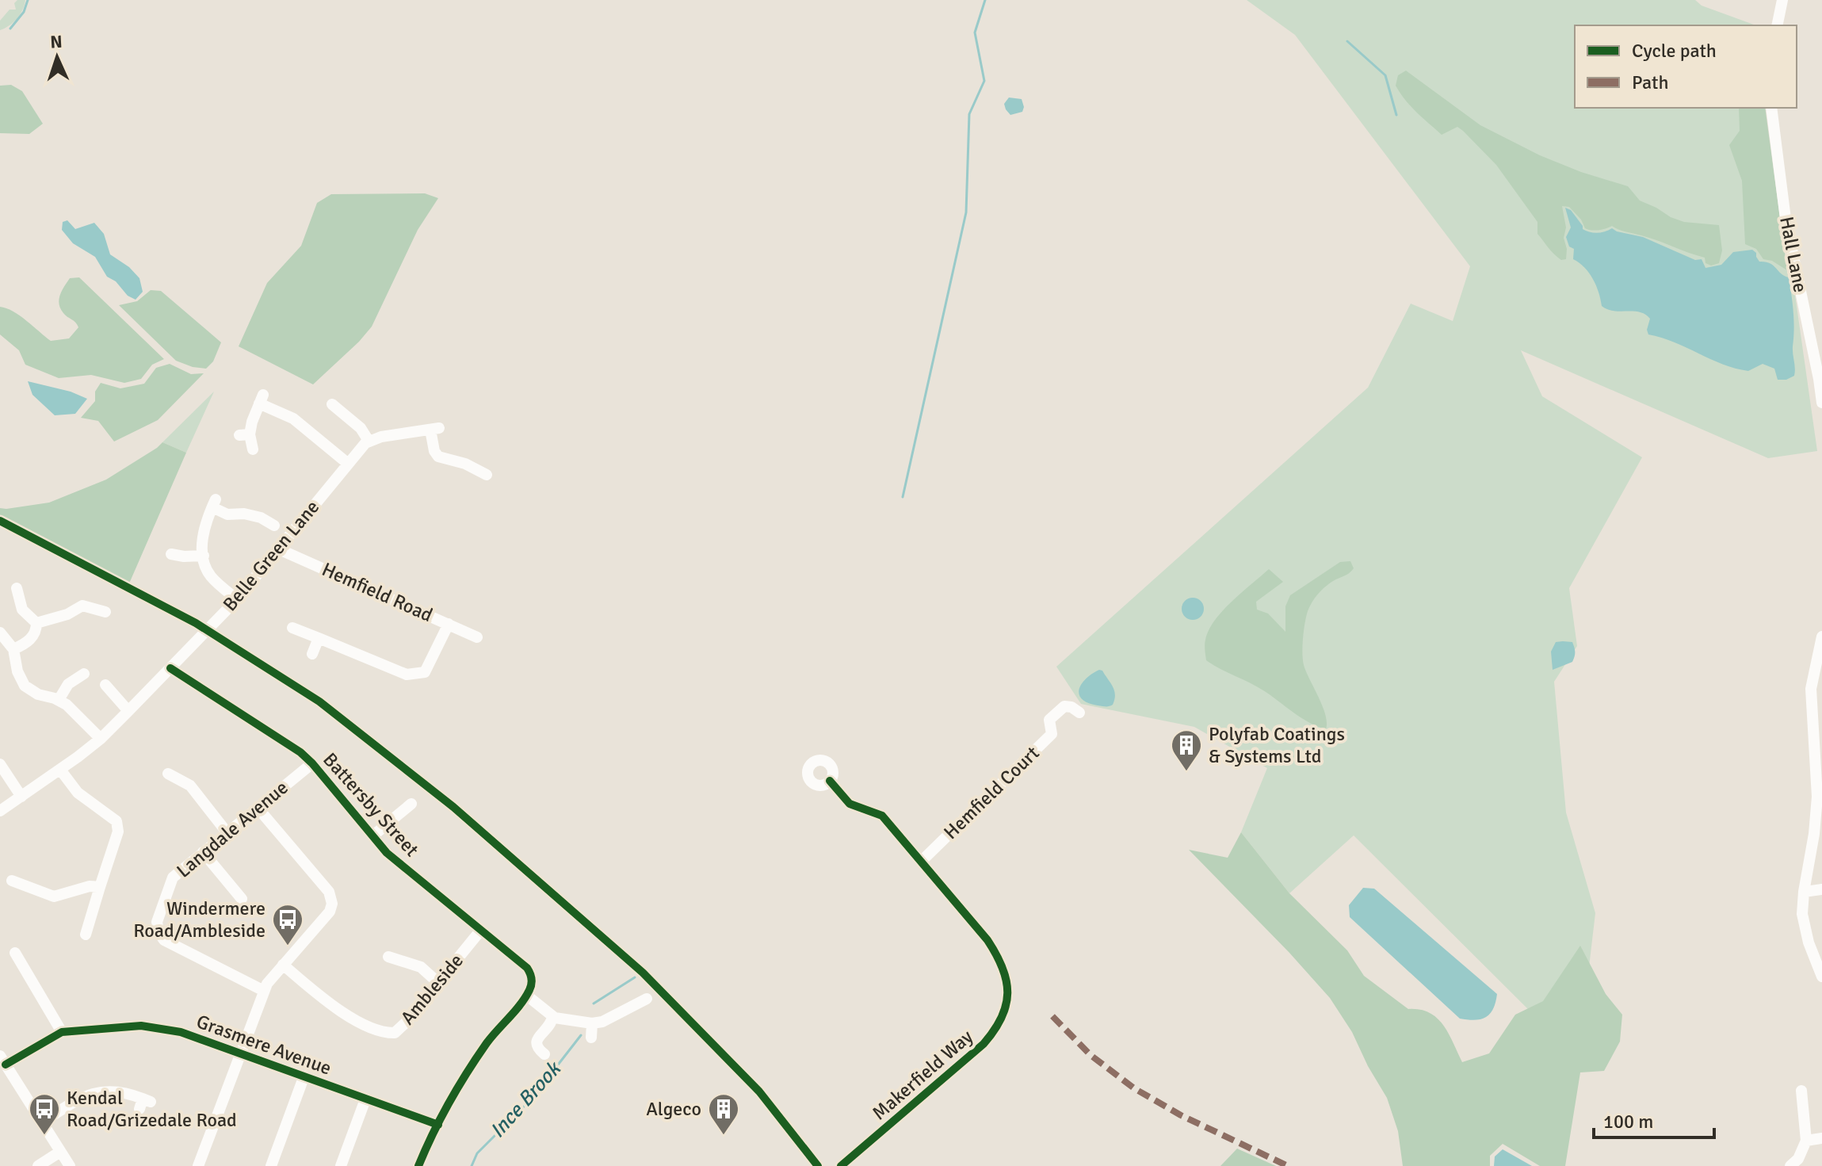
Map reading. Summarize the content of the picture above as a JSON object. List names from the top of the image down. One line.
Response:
{"streets":{"street":["Hall Lane","Belle Green Lane","Hemfield Road","Hemfield Court","Battersby Street","Langdale Avenue","Ambleside","Grasmere Avenue","Makerfield Way"]},"crossings":[["Belle Green Lane","Hemfield Road"],["Belle Green Lane","Battersby Street"],["Hemfield Court","Makerfield Way"],["Battersby Street","Langdale Avenue"],["Battersby Street","Ambleside"]],"water":["Ince Brook"],"places":{"building":["Polyfab Coatings & Systems Ltd","Algeco"],"bus stop":["Windermere Road/Ambleside","Kendal Road/Grizedale Road"]},"legend":["Cycle path","Path"],"scale_bar":"100 m","north":"top"}
